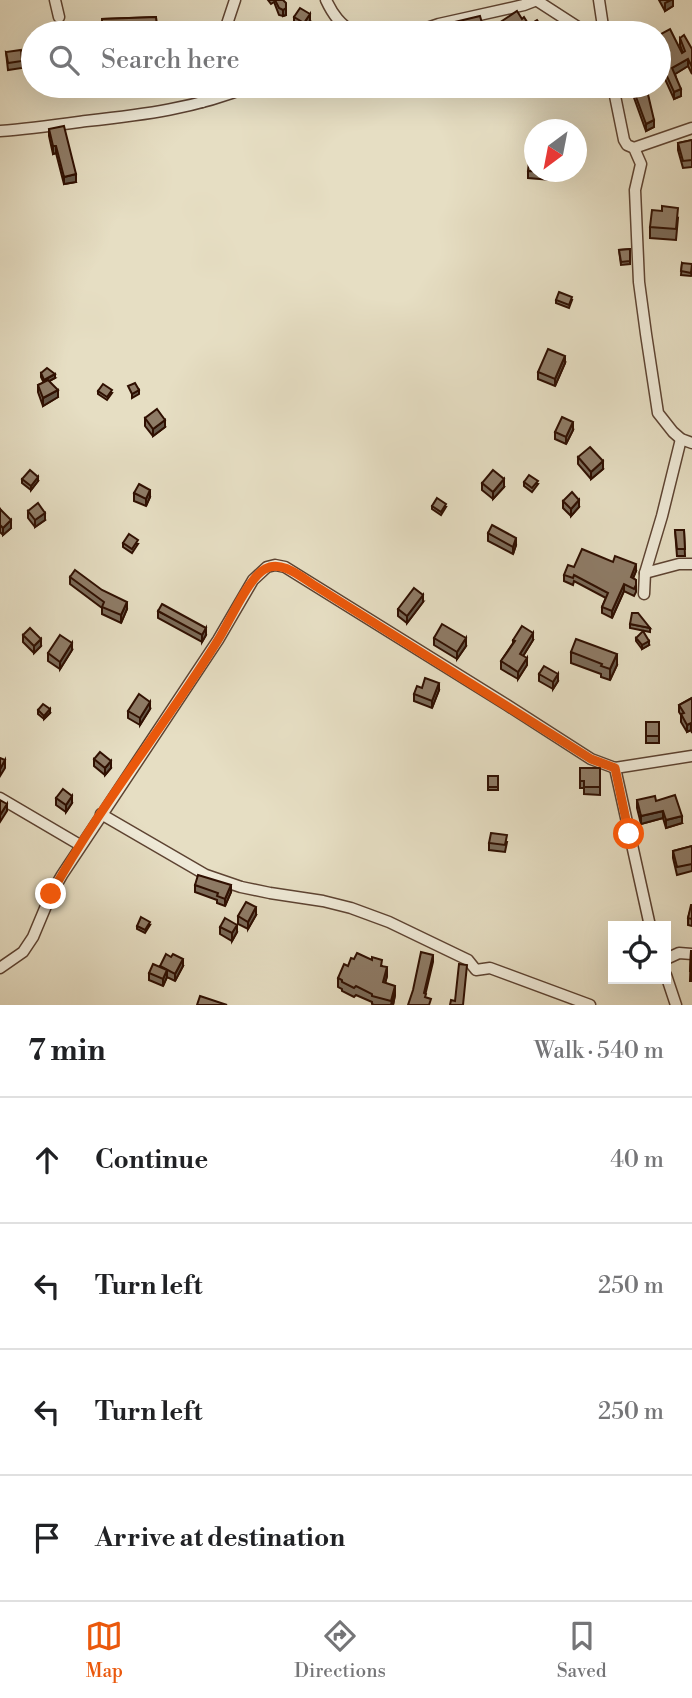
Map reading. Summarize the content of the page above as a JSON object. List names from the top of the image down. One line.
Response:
{"north":"bottom left","page":{"search":"Search here","heading":["7 min","Walk · 540 m"],"list":[["Continue","40 m"],["Turn left","250 m"],["Turn left","250 m"],"Arrive at destination"],"nav":["Map","Directions","Saved"]}}
